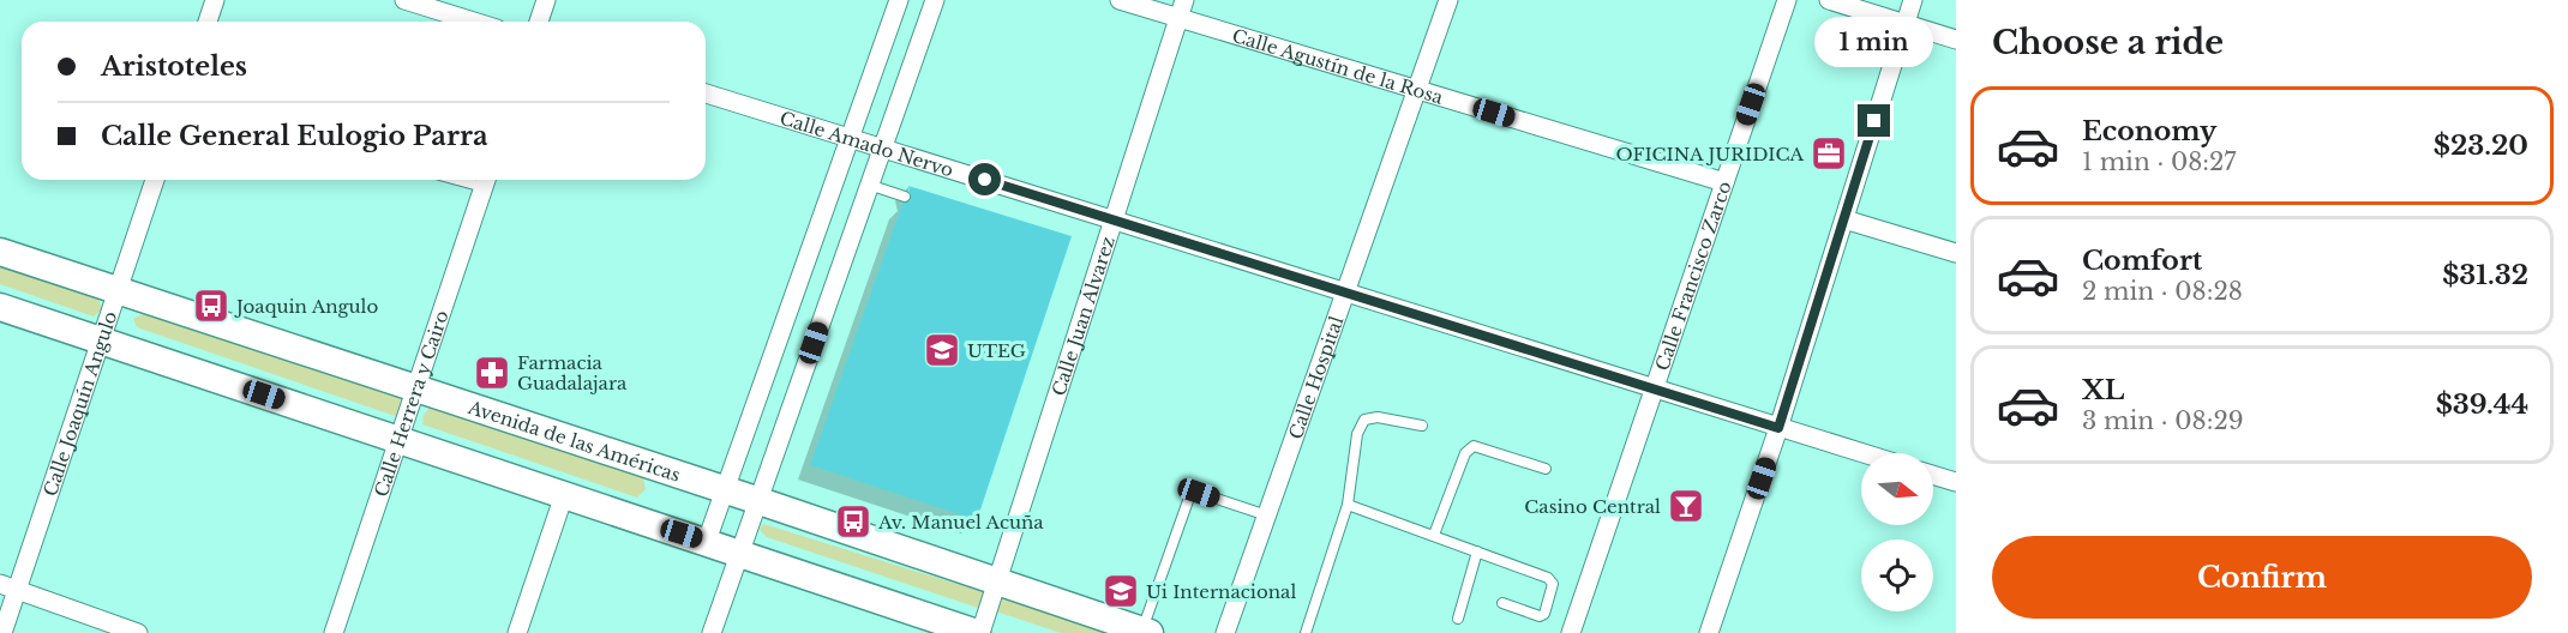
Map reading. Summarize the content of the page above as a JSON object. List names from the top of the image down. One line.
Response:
{"streets":{"main road":["Avenida de las Américas"],"street":["Calle Agustín de la Rosa","Calle Amado Nervo","Calle Francisco Zarco","Calle Juan Álvarez","Calle Hospital","Calle Joaquín Angulo","Calle Herrera y Cairo"]},"crossings":[["Calle Agustín de la Rosa","Calle Francisco Zarco"],["Calle Agustín de la Rosa","Calle Juan Álvarez"],["Calle Agustín de la Rosa","Calle Hospital"],["Calle Amado Nervo","Calle Francisco Zarco"],["Calle Amado Nervo","Calle Juan Álvarez"],["Calle Amado Nervo","Calle Hospital"],["Calle Juan Álvarez","Avenida de las Américas"],["Calle Joaquín Angulo","Avenida de las Américas"],["Calle Herrera y Cairo","Avenida de las Américas"]],"places":{"office":["OFICINA JURIDICA"],"bus stop":["Joaquin Angulo","Av. Manuel Acuña"],"school or university":["UTEG","Ui Internacional"],"pharmacy":["Farmacia Guadalajara"],"bar":["Casino Central"]},"north":"right","page":{"heading":"Choose a ride","bubble":"1 min","banner":["Aristoteles","Calle General Eulogio Parra"],"list":[{"name":"Economy","note":"1 min · 08:27","value":"$23.20"},{"name":"Comfort","note":"2 min · 08:28","value":"$31.32"},{"name":"XL","note":"3 min · 08:29","value":"$39.44"}],"buttons":"Confirm"}}
